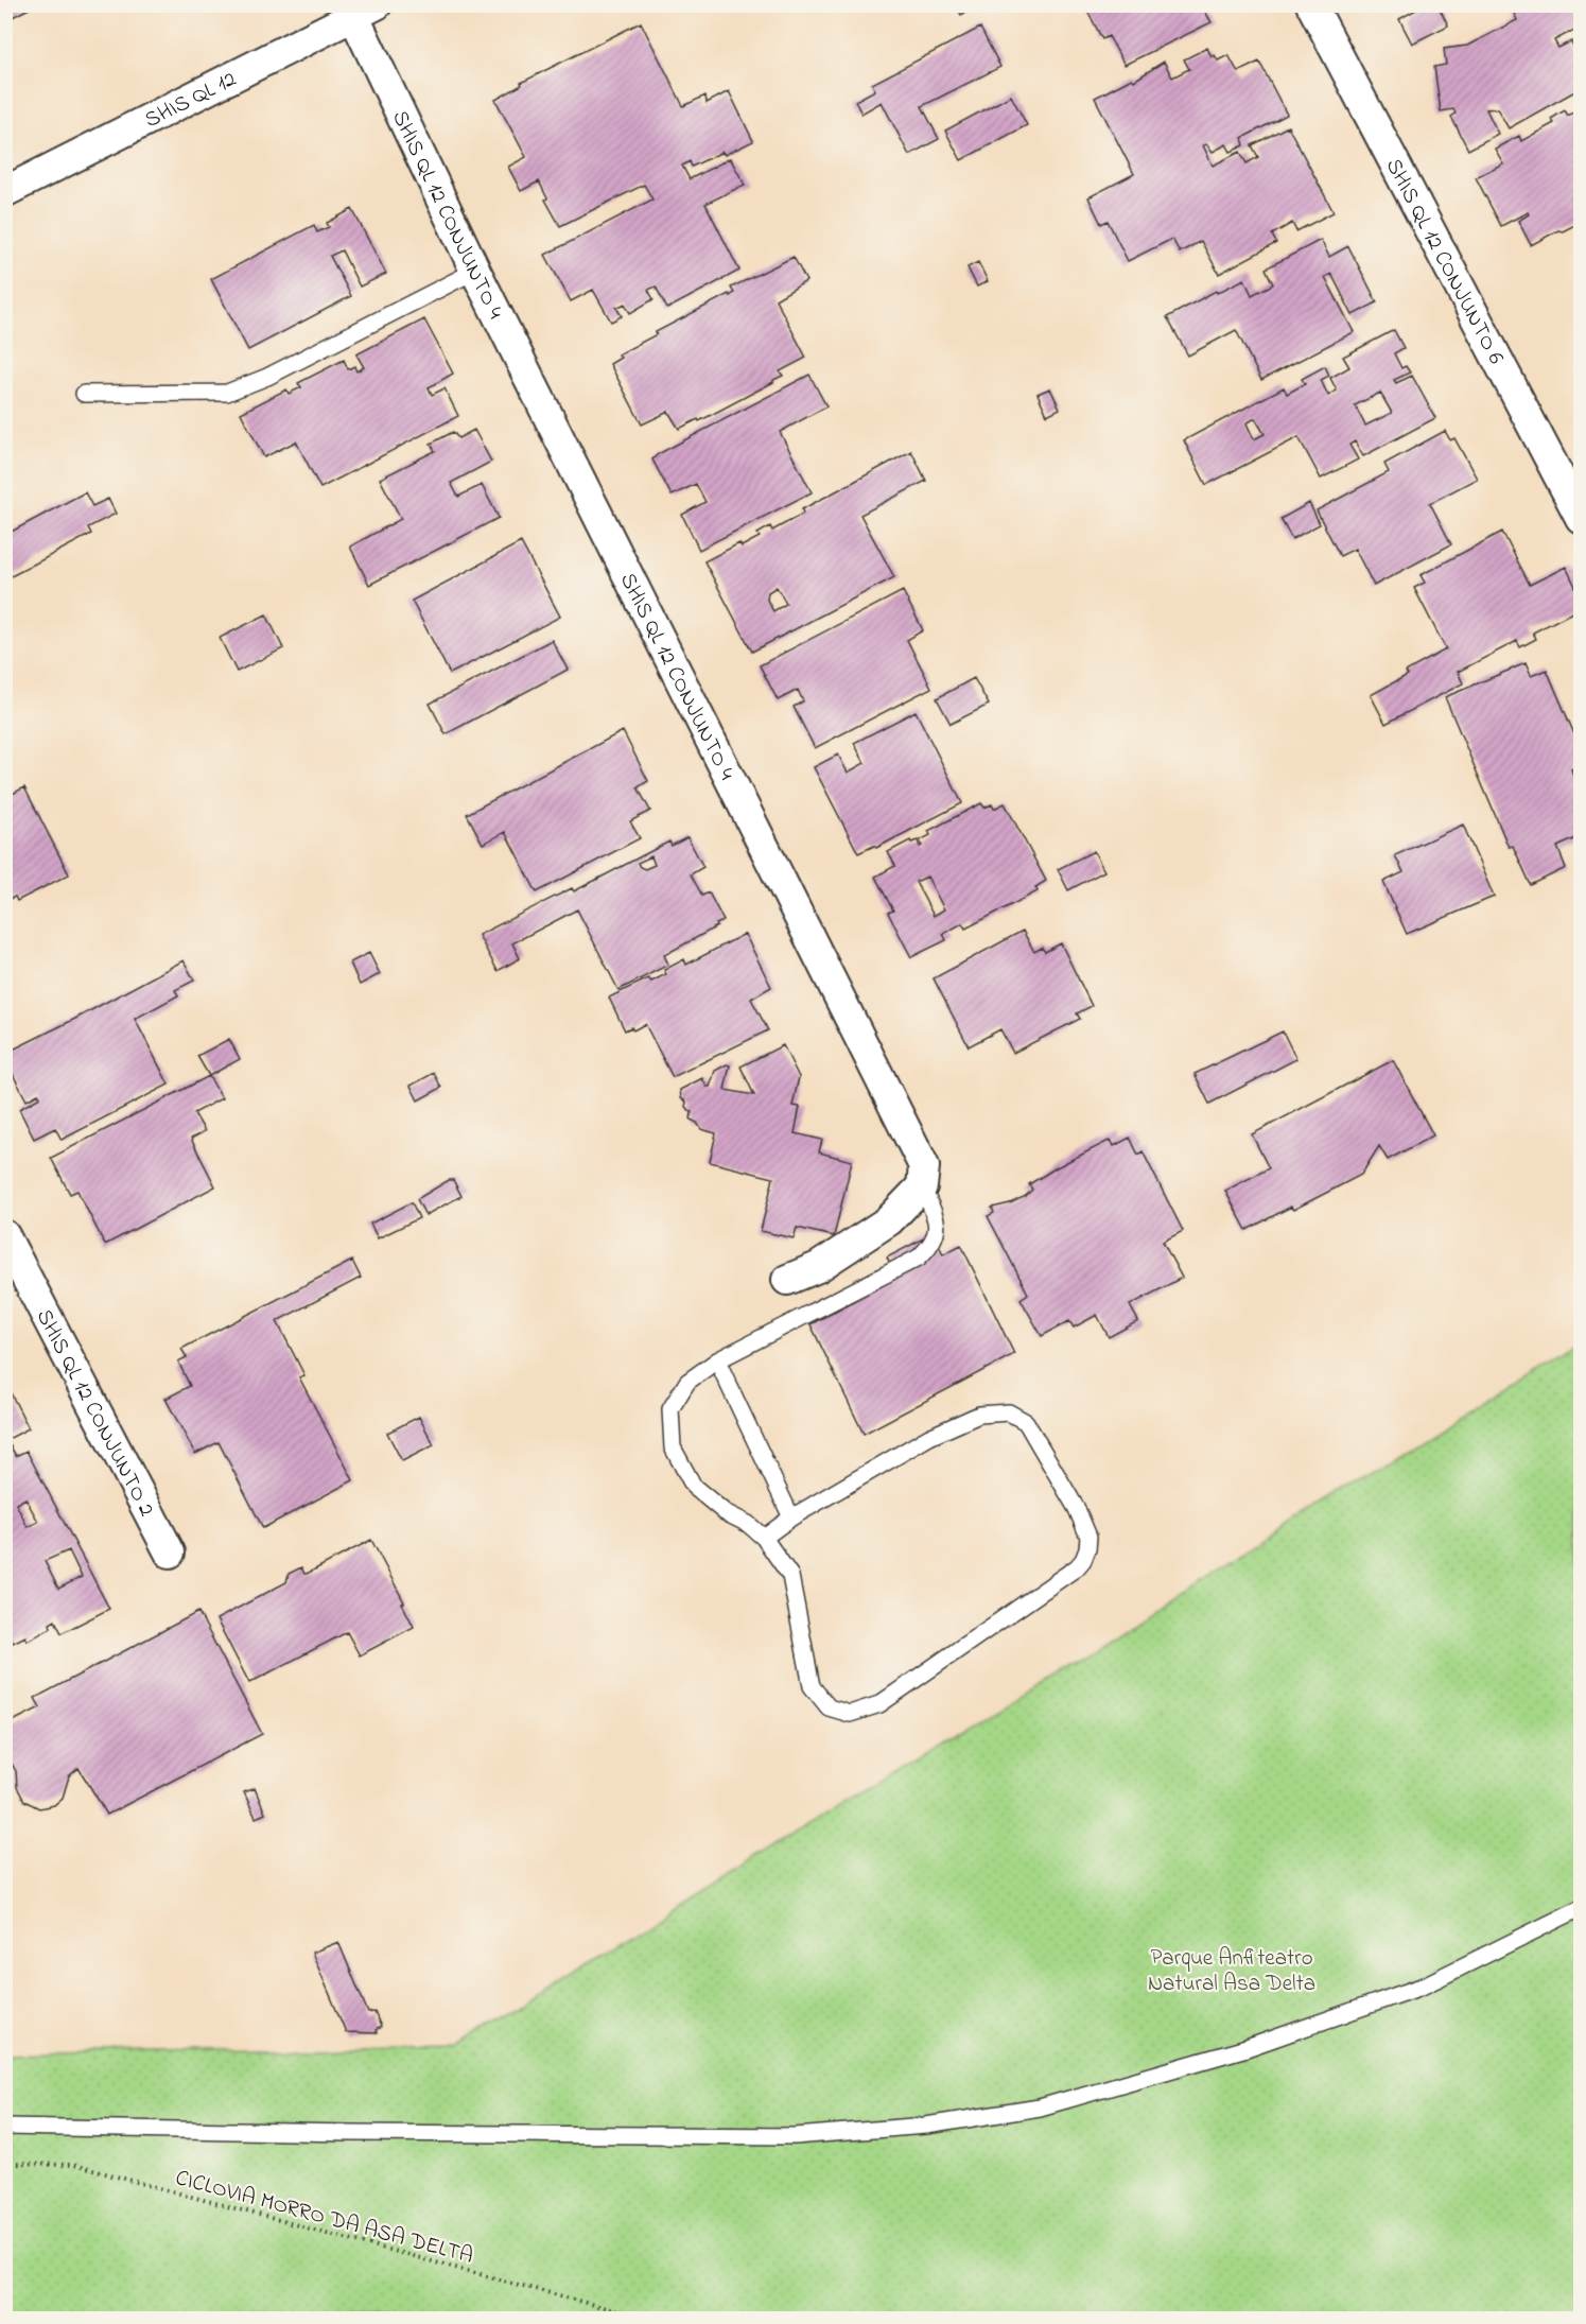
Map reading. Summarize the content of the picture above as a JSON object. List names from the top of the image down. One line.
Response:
{"streets":{"street":["SHIS QL 12","SHIS QL 12 CONJUNTO 4","SHIS QL 12 CONJUNTO 6","SHIS QL 12 CONJUNTO 2"],"path":["CICLOVIA MORRO DA ASA DELTA"]},"crossings":[["SHIS QL 12","SHIS QL 12 CONJUNTO 4"]],"parks":["Parque Anfiteatro Natural Asa Delta"]}
